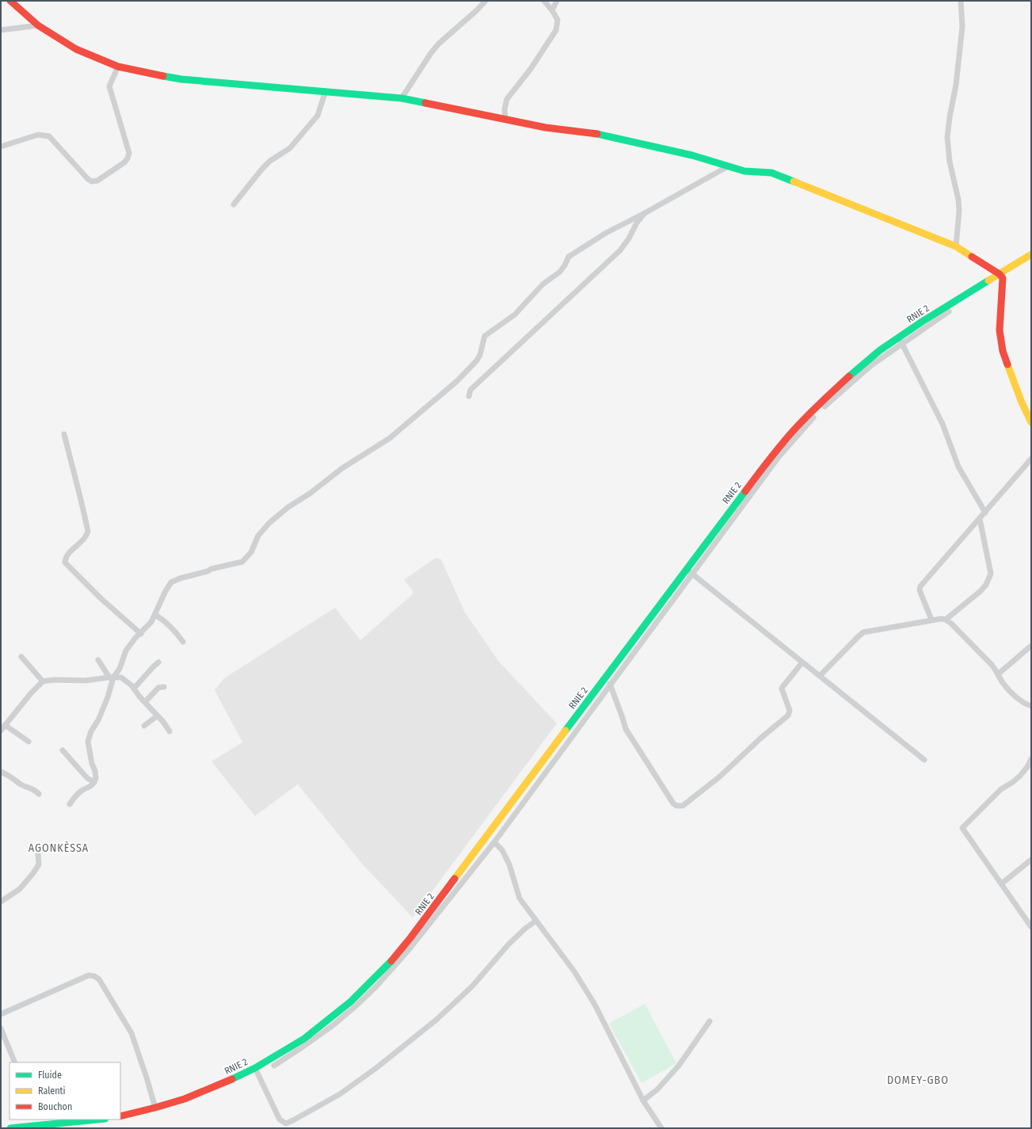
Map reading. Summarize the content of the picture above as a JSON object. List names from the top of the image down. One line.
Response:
{"streets":{"main road":["RNIE 2"]},"districts":["AGONKÈSSA","DOMEY-GBO"],"legend":["Fluide","Ralenti","Bouchon"]}
